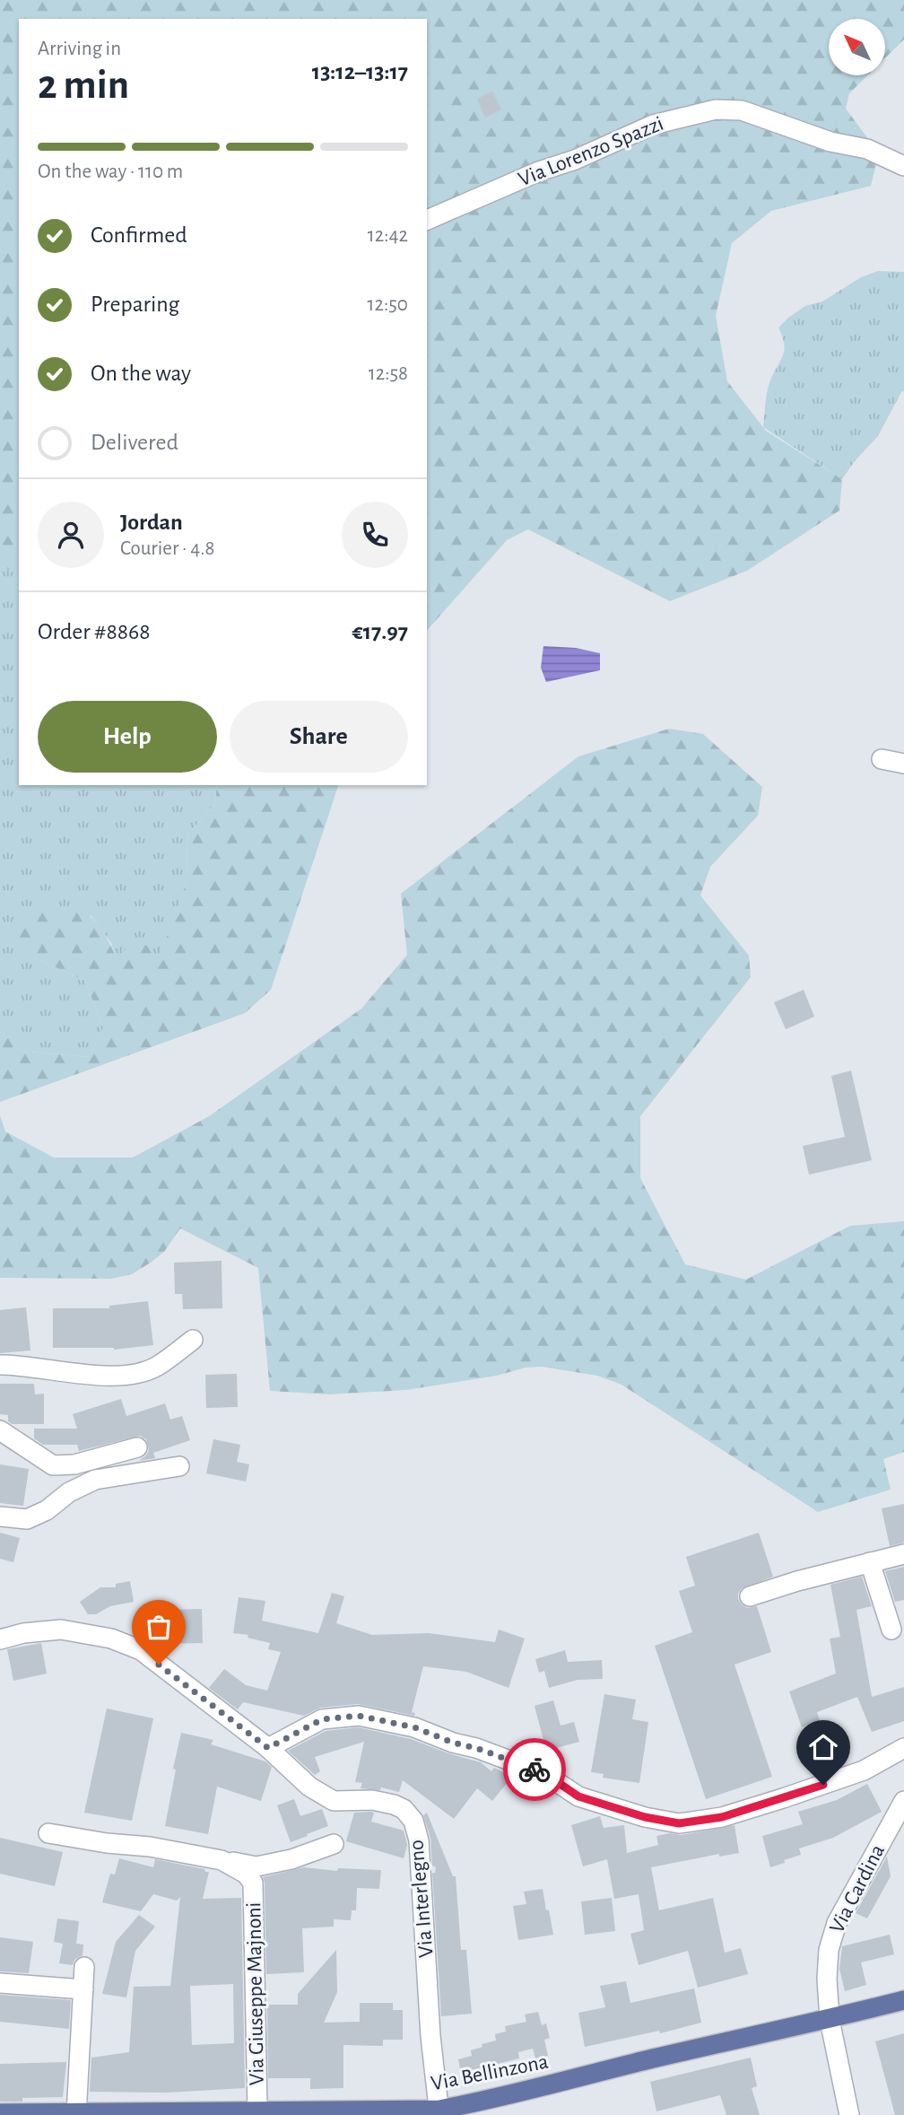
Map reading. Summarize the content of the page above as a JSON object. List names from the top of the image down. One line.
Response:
{"streets":{"main road":["Via Bellinzona"],"street":["Via Lorenzo Spazzi","Via Cardina","Via Interlegno","Via Giuseppe Majnoni"]},"crossings":[["Via Cardina","Via Bellinzona"],["Via Interlegno","Via Bellinzona"],["Via Giuseppe Majnoni","Via Bellinzona"]],"north":"top left","page":{"heading":["2 min","Arriving in","13:12–13:17"],"panel":["Jordan","Courier · 4.8","Order #8868","€17.97"],"bar":"On the way · 110 m","list":[["Confirmed","12:42"],["Preparing","12:50"],["On the way","12:58"],"Delivered"],"buttons":["Help","Share"]}}
